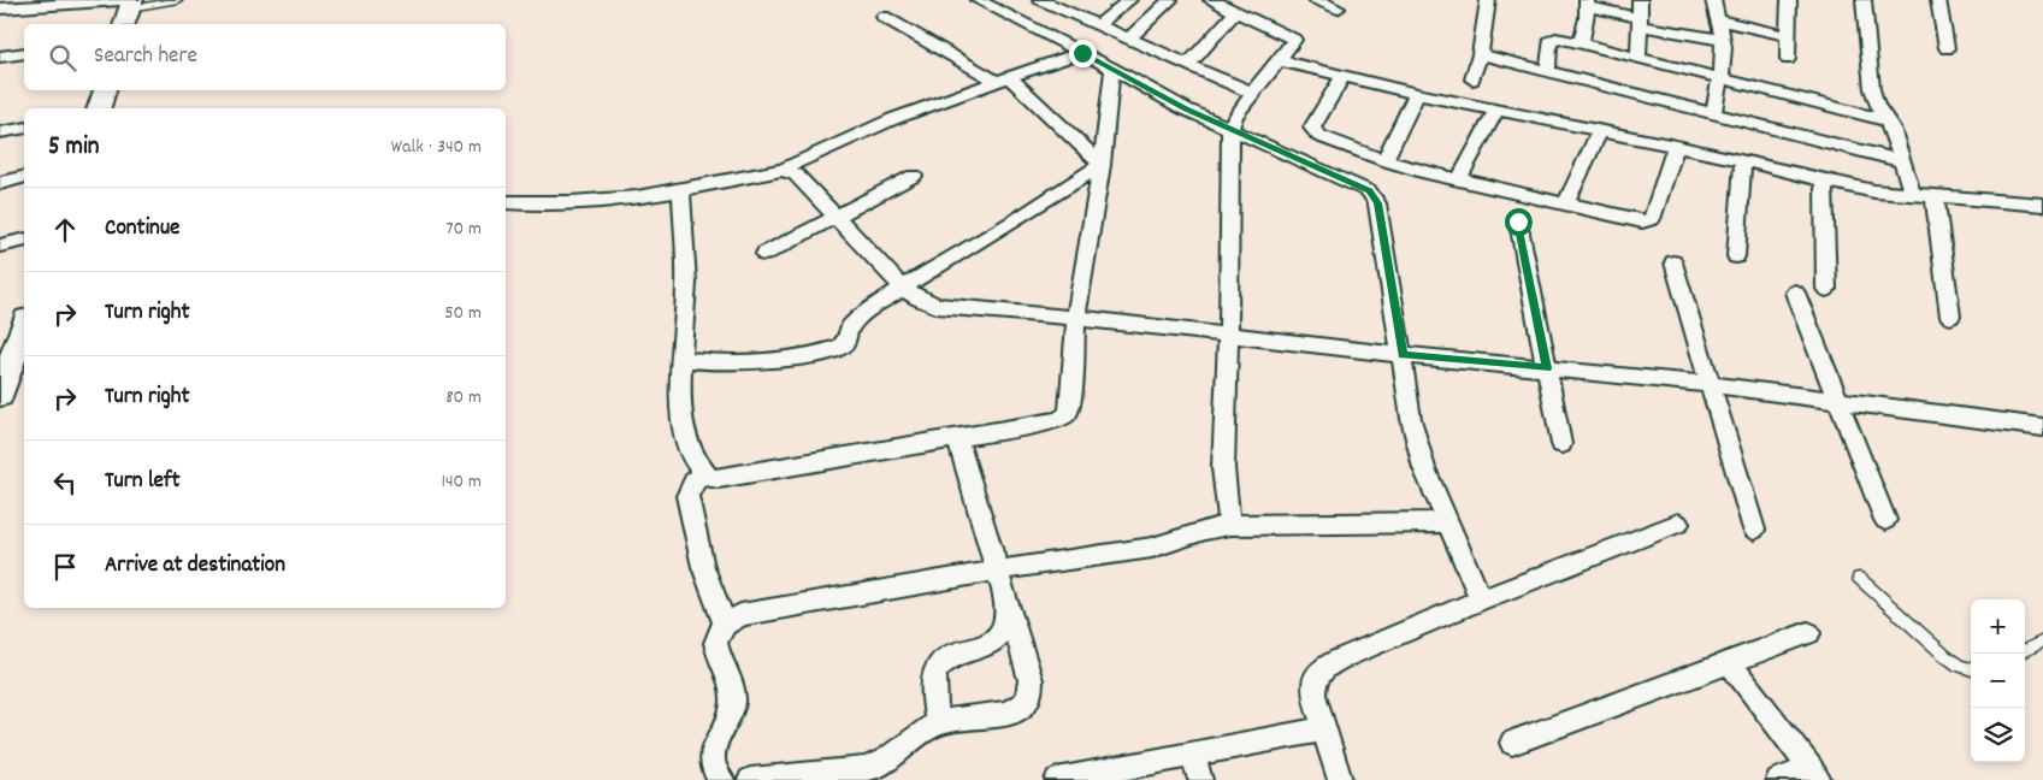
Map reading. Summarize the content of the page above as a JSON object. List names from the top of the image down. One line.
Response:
{"page":{"search":"Search here","heading":["5 min","Walk · 340 m"],"list":[["Continue","70 m"],["Turn right","50 m"],["Turn right","80 m"],["Turn left","140 m"],"Arrive at destination"],"map_buttons":["+","−"]}}
